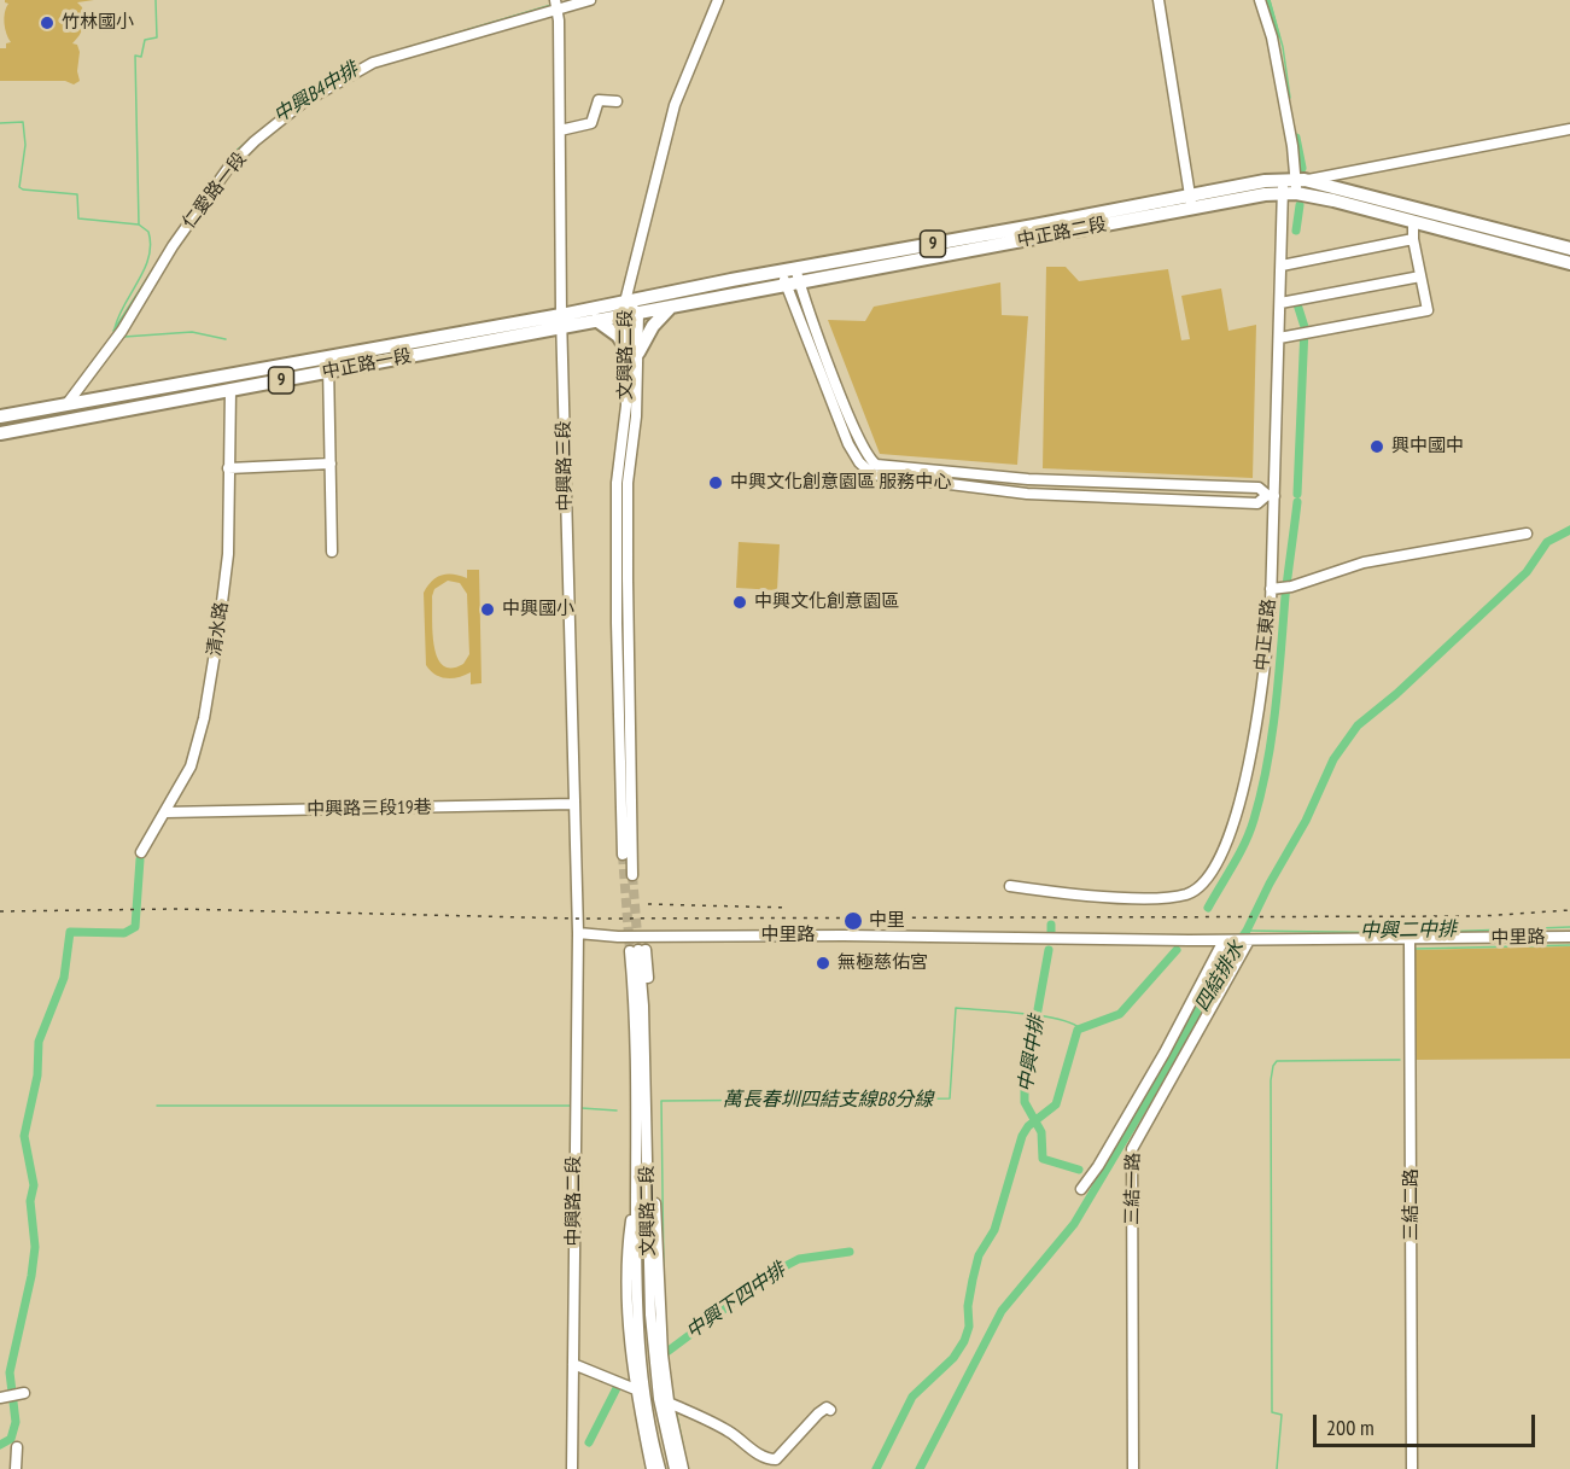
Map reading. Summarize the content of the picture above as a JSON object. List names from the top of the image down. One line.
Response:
{"streets":{"main road":["中正路二段","9","中正路一段"],"street":["仁愛路一段","文興路二段","中興路三段","清水路","中正東路","中興路三段19巷","中里路","三結一路","中興路二段","三結二路"]},"crossings":[["仁愛路一段","中正路一段"],["仁愛路一段","中興路三段"],["中正路二段","文興路二段"],["中正路二段","中正路一段"],["中正路二段","中興路三段"],["中正路二段","中正東路"],["中正路一段","中興路三段"],["中正路一段","清水路"],["中興路三段","中興路三段19巷"],["中興路三段","中里路"],["中興路三段","中興路二段"],["清水路","中興路三段19巷"],["中里路","三結一路"],["中里路","中興路二段"],["中里路","三結二路"]],"water":["中興B4中排","中興二中排","四結排水","中興中排","萬長春圳四結支線B8分線","中興下四中排"],"places":["竹林國小","興中國中","中興文化創意園區 服務中心","中興文化創意園區","中興國小","中里","無極慈佑宮"],"scale_bar":"200 m"}
